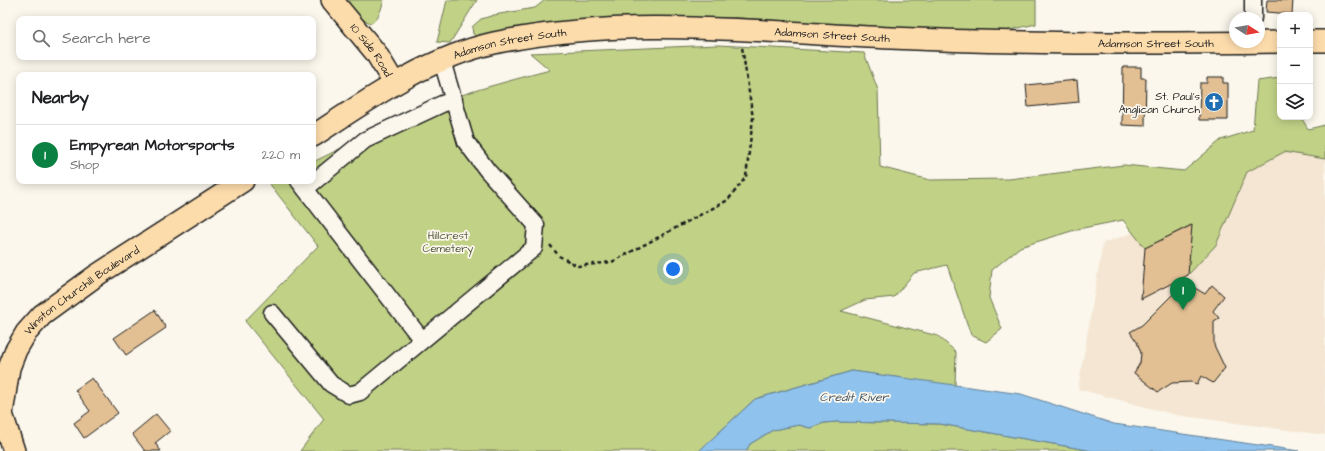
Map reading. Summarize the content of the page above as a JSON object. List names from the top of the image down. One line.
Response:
{"streets":{"main road":["Adamson Street South","10 Side Road","Winston Churchill Boulevard"]},"crossings":[["Adamson Street South","10 Side Road"]],"water":["Credit River"],"parks":["Hillcrest Cemetery"],"places":{"church":["St. Paul's Anglican Church"]},"north":"right","page":{"map_buttons":["+","−"],"search":"Search here","heading":"Nearby","list":[{"mark":"1","name":"Empyrean Motorsports","note":"Shop","value":"220 m"}],"pins":"1"}}
